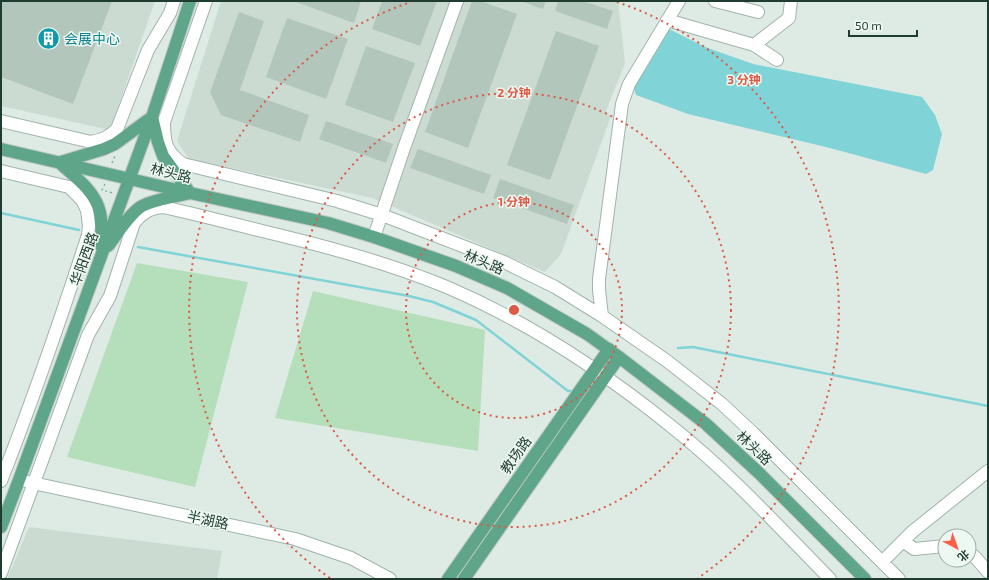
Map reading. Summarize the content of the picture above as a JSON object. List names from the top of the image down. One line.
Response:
{"streets":{"main road":["林头路","华阳西路","教场路"],"street":["半湖路"]},"crossings":[["林头路","华阳西路"],["林头路","教场路"],["华阳西路","半湖路"]],"places":{"building":["会展中心"]},"scale_bar":"50 m","north":"bottom right","rings":["3 分钟","2 分钟","1 分钟"]}
